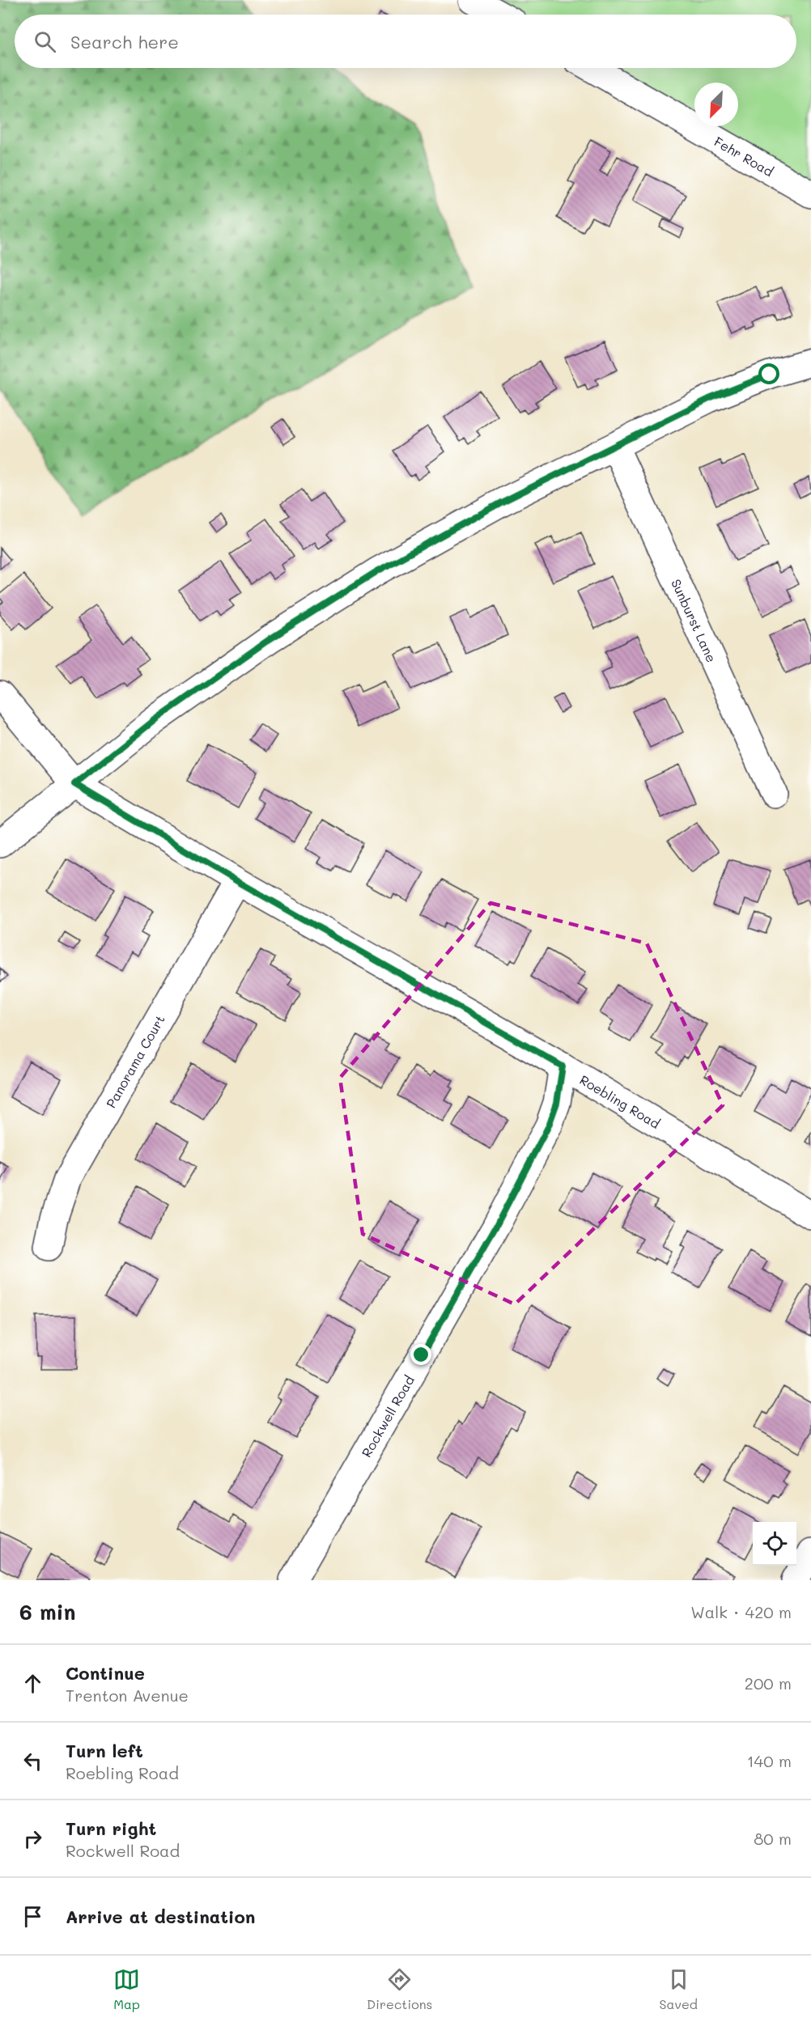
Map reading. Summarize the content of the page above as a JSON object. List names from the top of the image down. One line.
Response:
{"streets":{"street":["Fehr Road","Sunburst Lane","Panorama Court","Roebling Road","Rockwell Road"]},"crossings":[["Panorama Court","Roebling Road"],["Roebling Road","Rockwell Road"]],"north":"bottom left","page":{"search":"Search here","heading":["6 min","Walk · 420 m"],"list":[["Continue","Trenton Avenue","200 m"],["Turn left","Roebling Road","140 m"],["Turn right","Rockwell Road","80 m"],"Arrive at destination"],"nav":["Map","Directions","Saved"]}}
